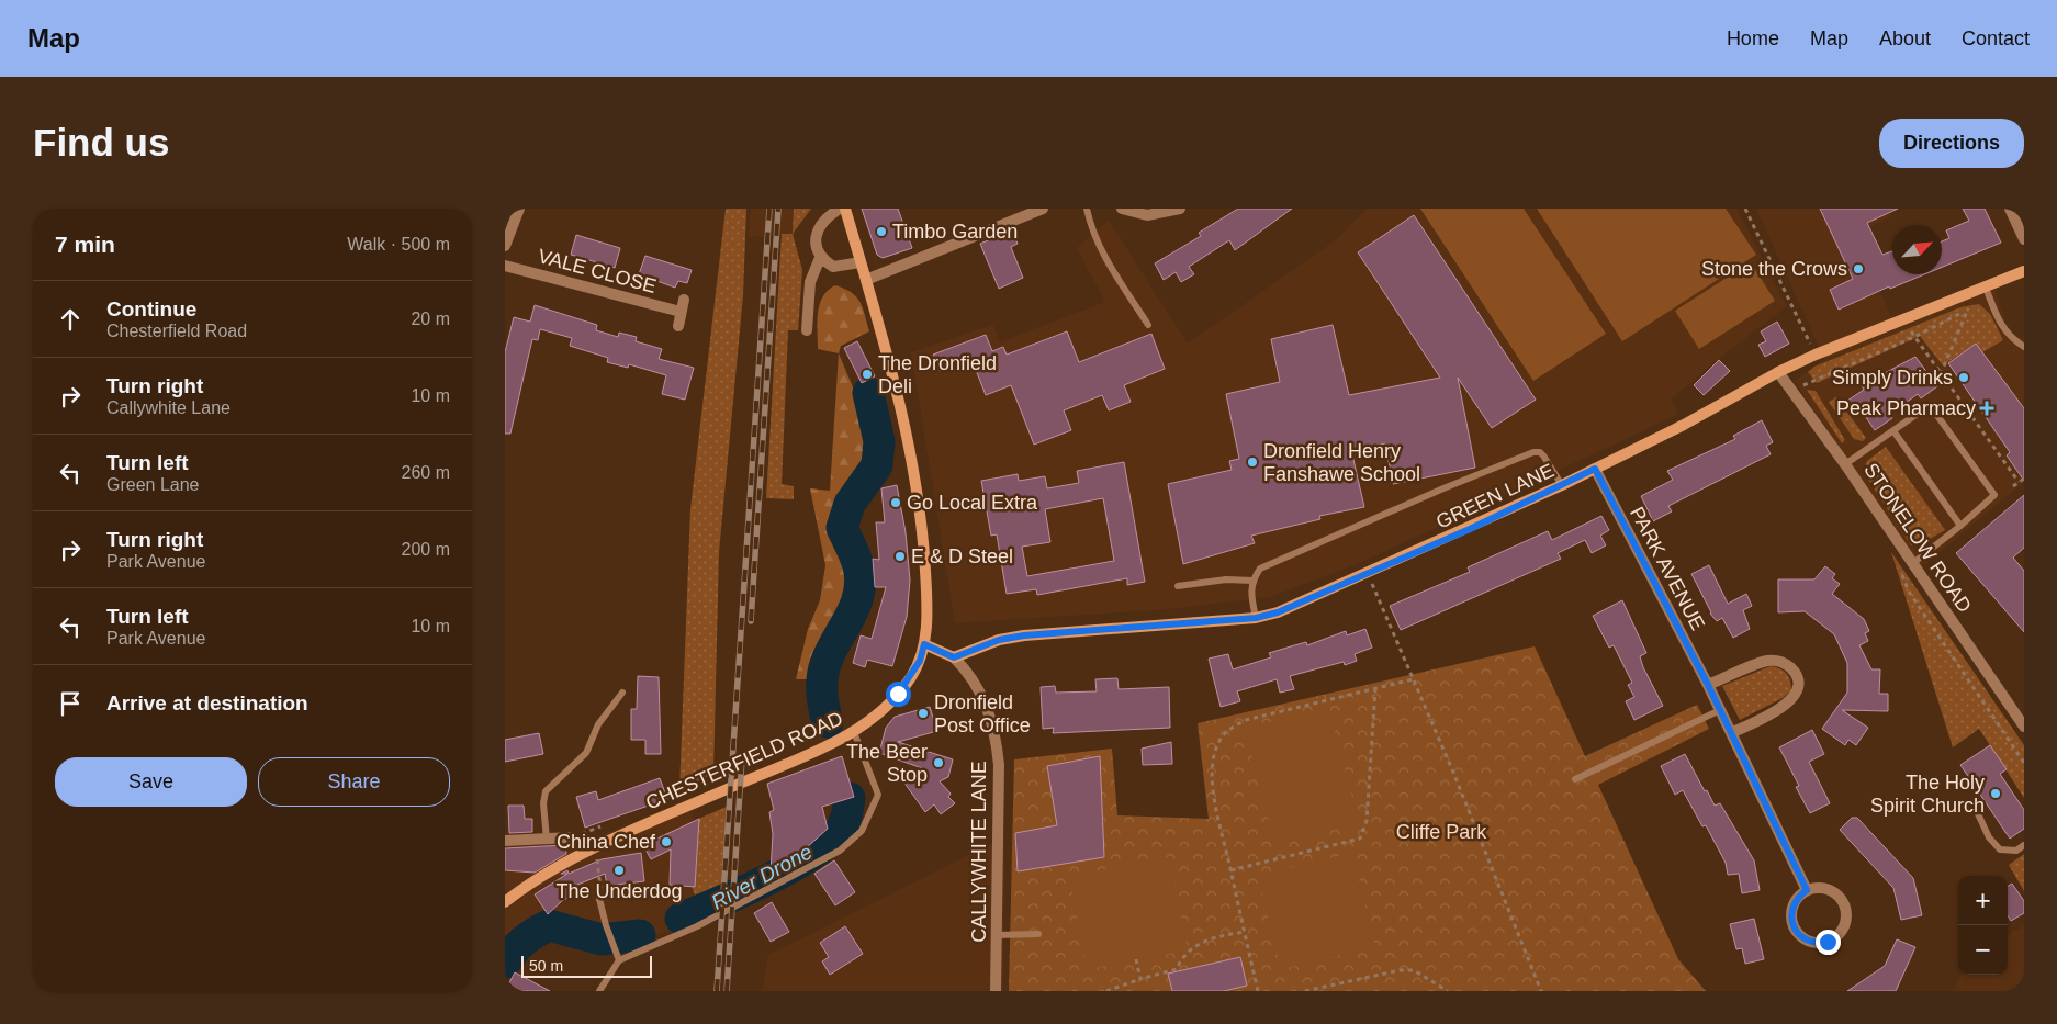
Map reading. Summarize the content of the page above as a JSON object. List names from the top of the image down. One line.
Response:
{"streets":{"main road":["GREEN LANE","CHESTERFIELD ROAD","CALLYWHITE LANE"],"street":["VALE CLOSE","STONELOW ROAD","PARK AVENUE"]},"crossings":[["GREEN LANE","STONELOW ROAD"],["GREEN LANE","PARK AVENUE"],["GREEN LANE","CALLYWHITE LANE"],["CHESTERFIELD ROAD","CALLYWHITE LANE"]],"water":["River Drone"],"parks":["Cliffe Park"],"places":{"other":["Timbo Garden","Stone the Crows","The Dronfield Deli","Simply Drinks","Dronfield Henry Fanshawe School","Go Local Extra","E & D Steel","Dronfield Post Office","The Beer Stop","The Holy Spirit Church","China Chef","The Underdog"],"health":["Peak Pharmacy"]},"scale_bar":"50 m","north":"top right","page":{"header":"Map","nav":["Home","Map","About","Contact"],"buttons":["Directions",["Save","Share"]],"title":"Find us","heading":["7 min","Walk · 500 m"],"list":[["Continue","Chesterfield Road","20 m"],["Turn right","Callywhite Lane","10 m"],["Turn left","Green Lane","260 m"],["Turn right","Park Avenue","200 m"],["Turn left","Park Avenue","10 m"],"Arrive at destination"],"map_buttons":["+","−"],"scale":"50 m"}}
